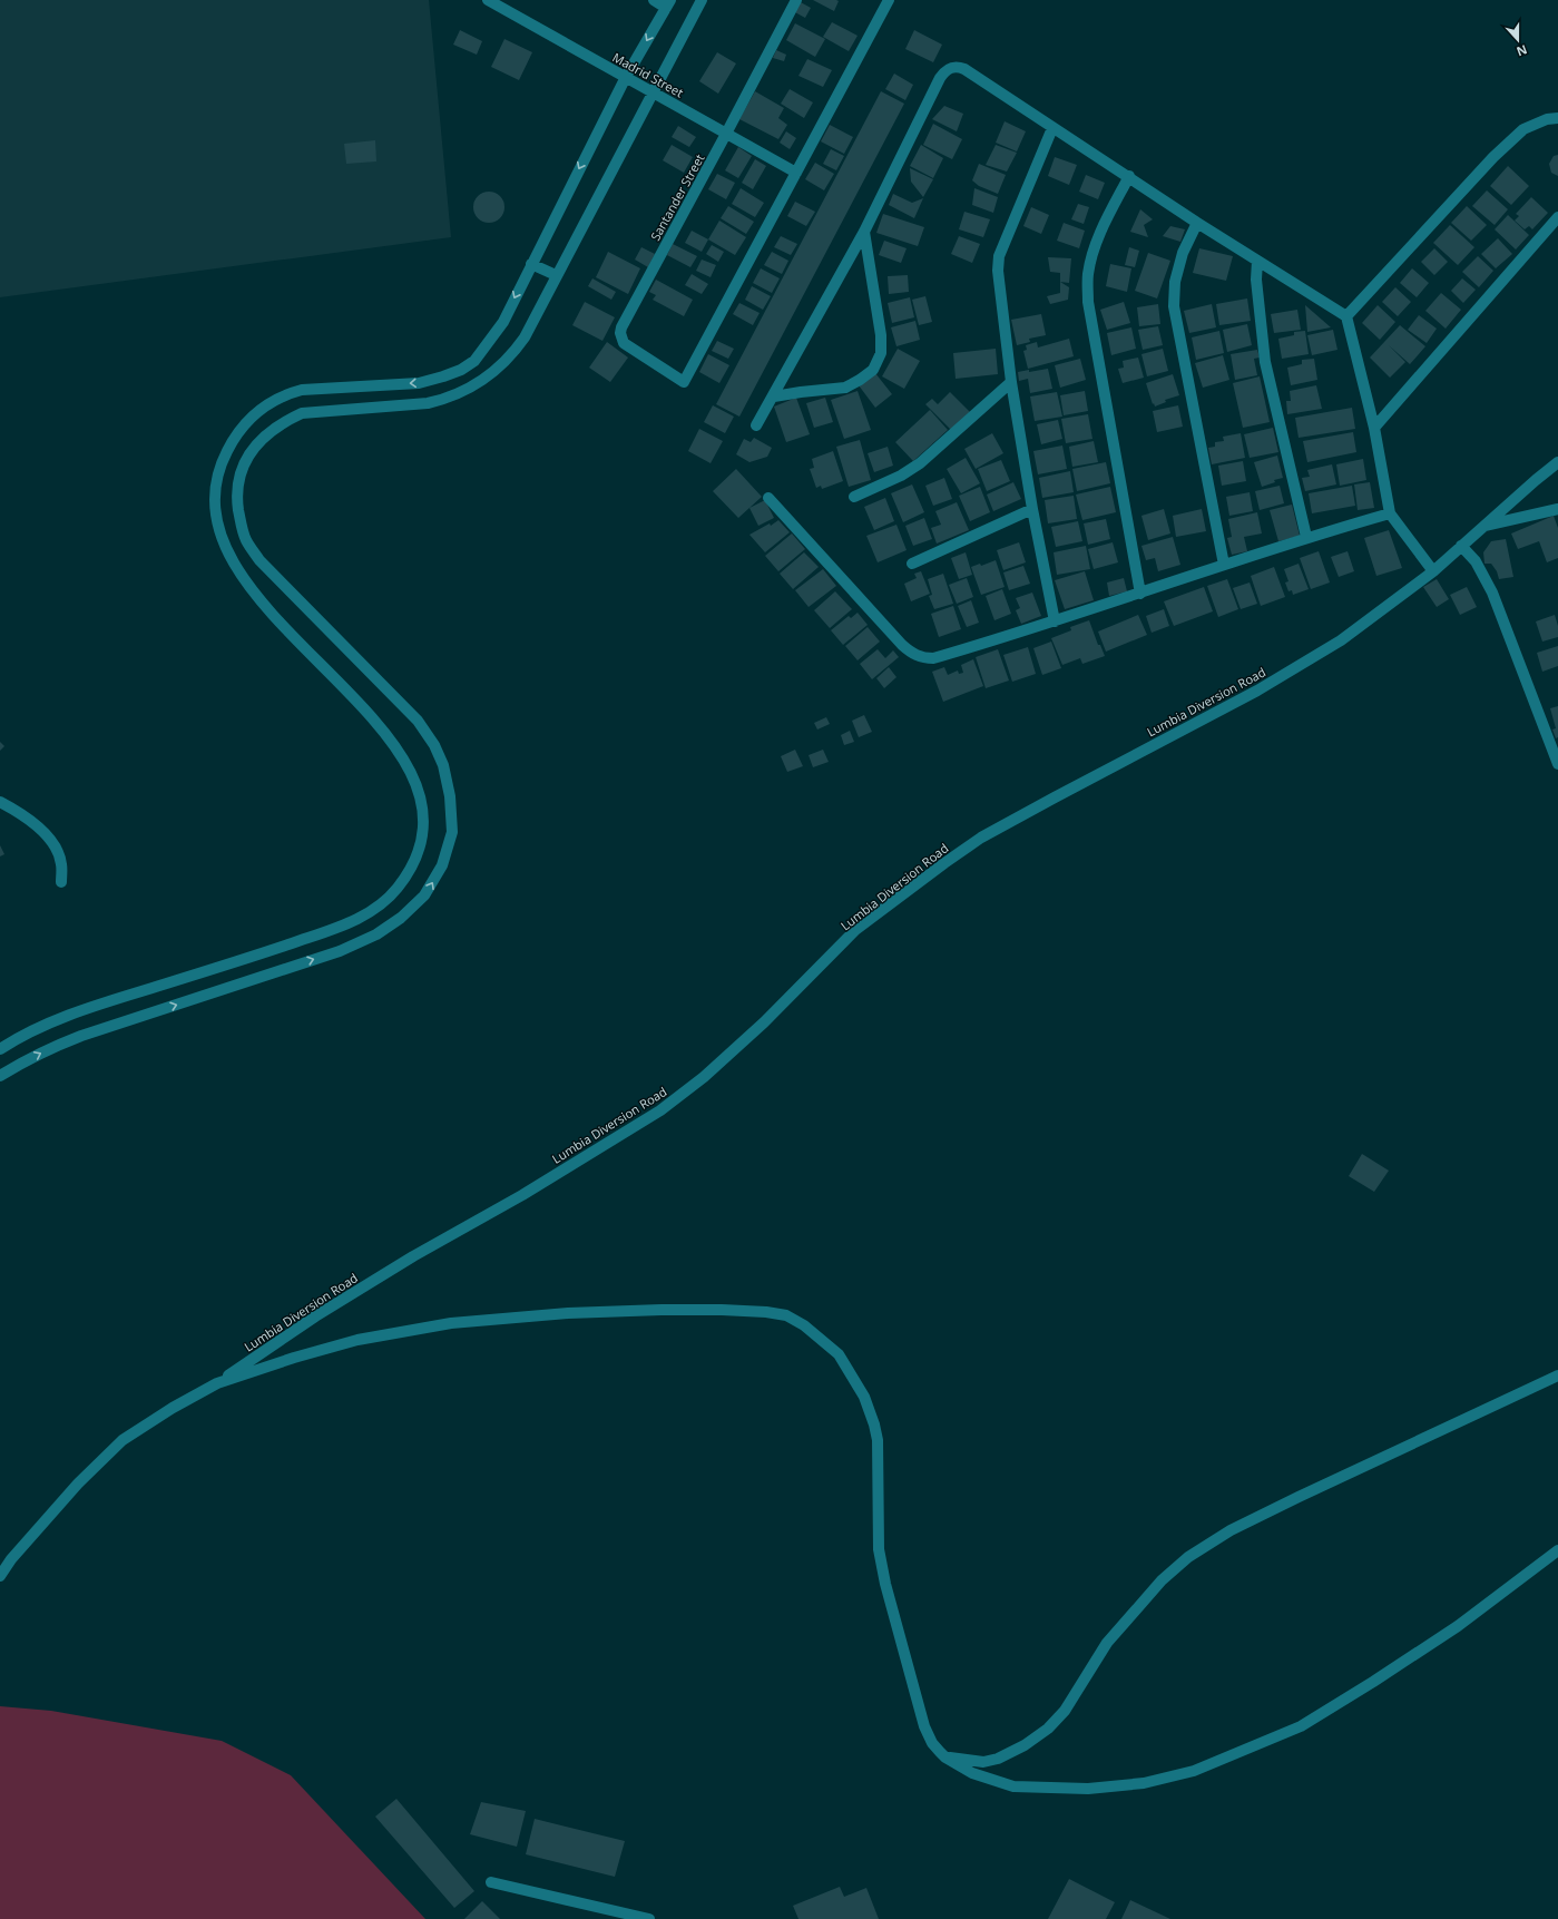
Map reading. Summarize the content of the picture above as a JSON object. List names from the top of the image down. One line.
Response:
{"streets":{"street":["Madrid Street","Santander Street","Lumbia Diversion Road"]},"crossings":[["Madrid Street","Santander Street"]],"north":"bottom"}
